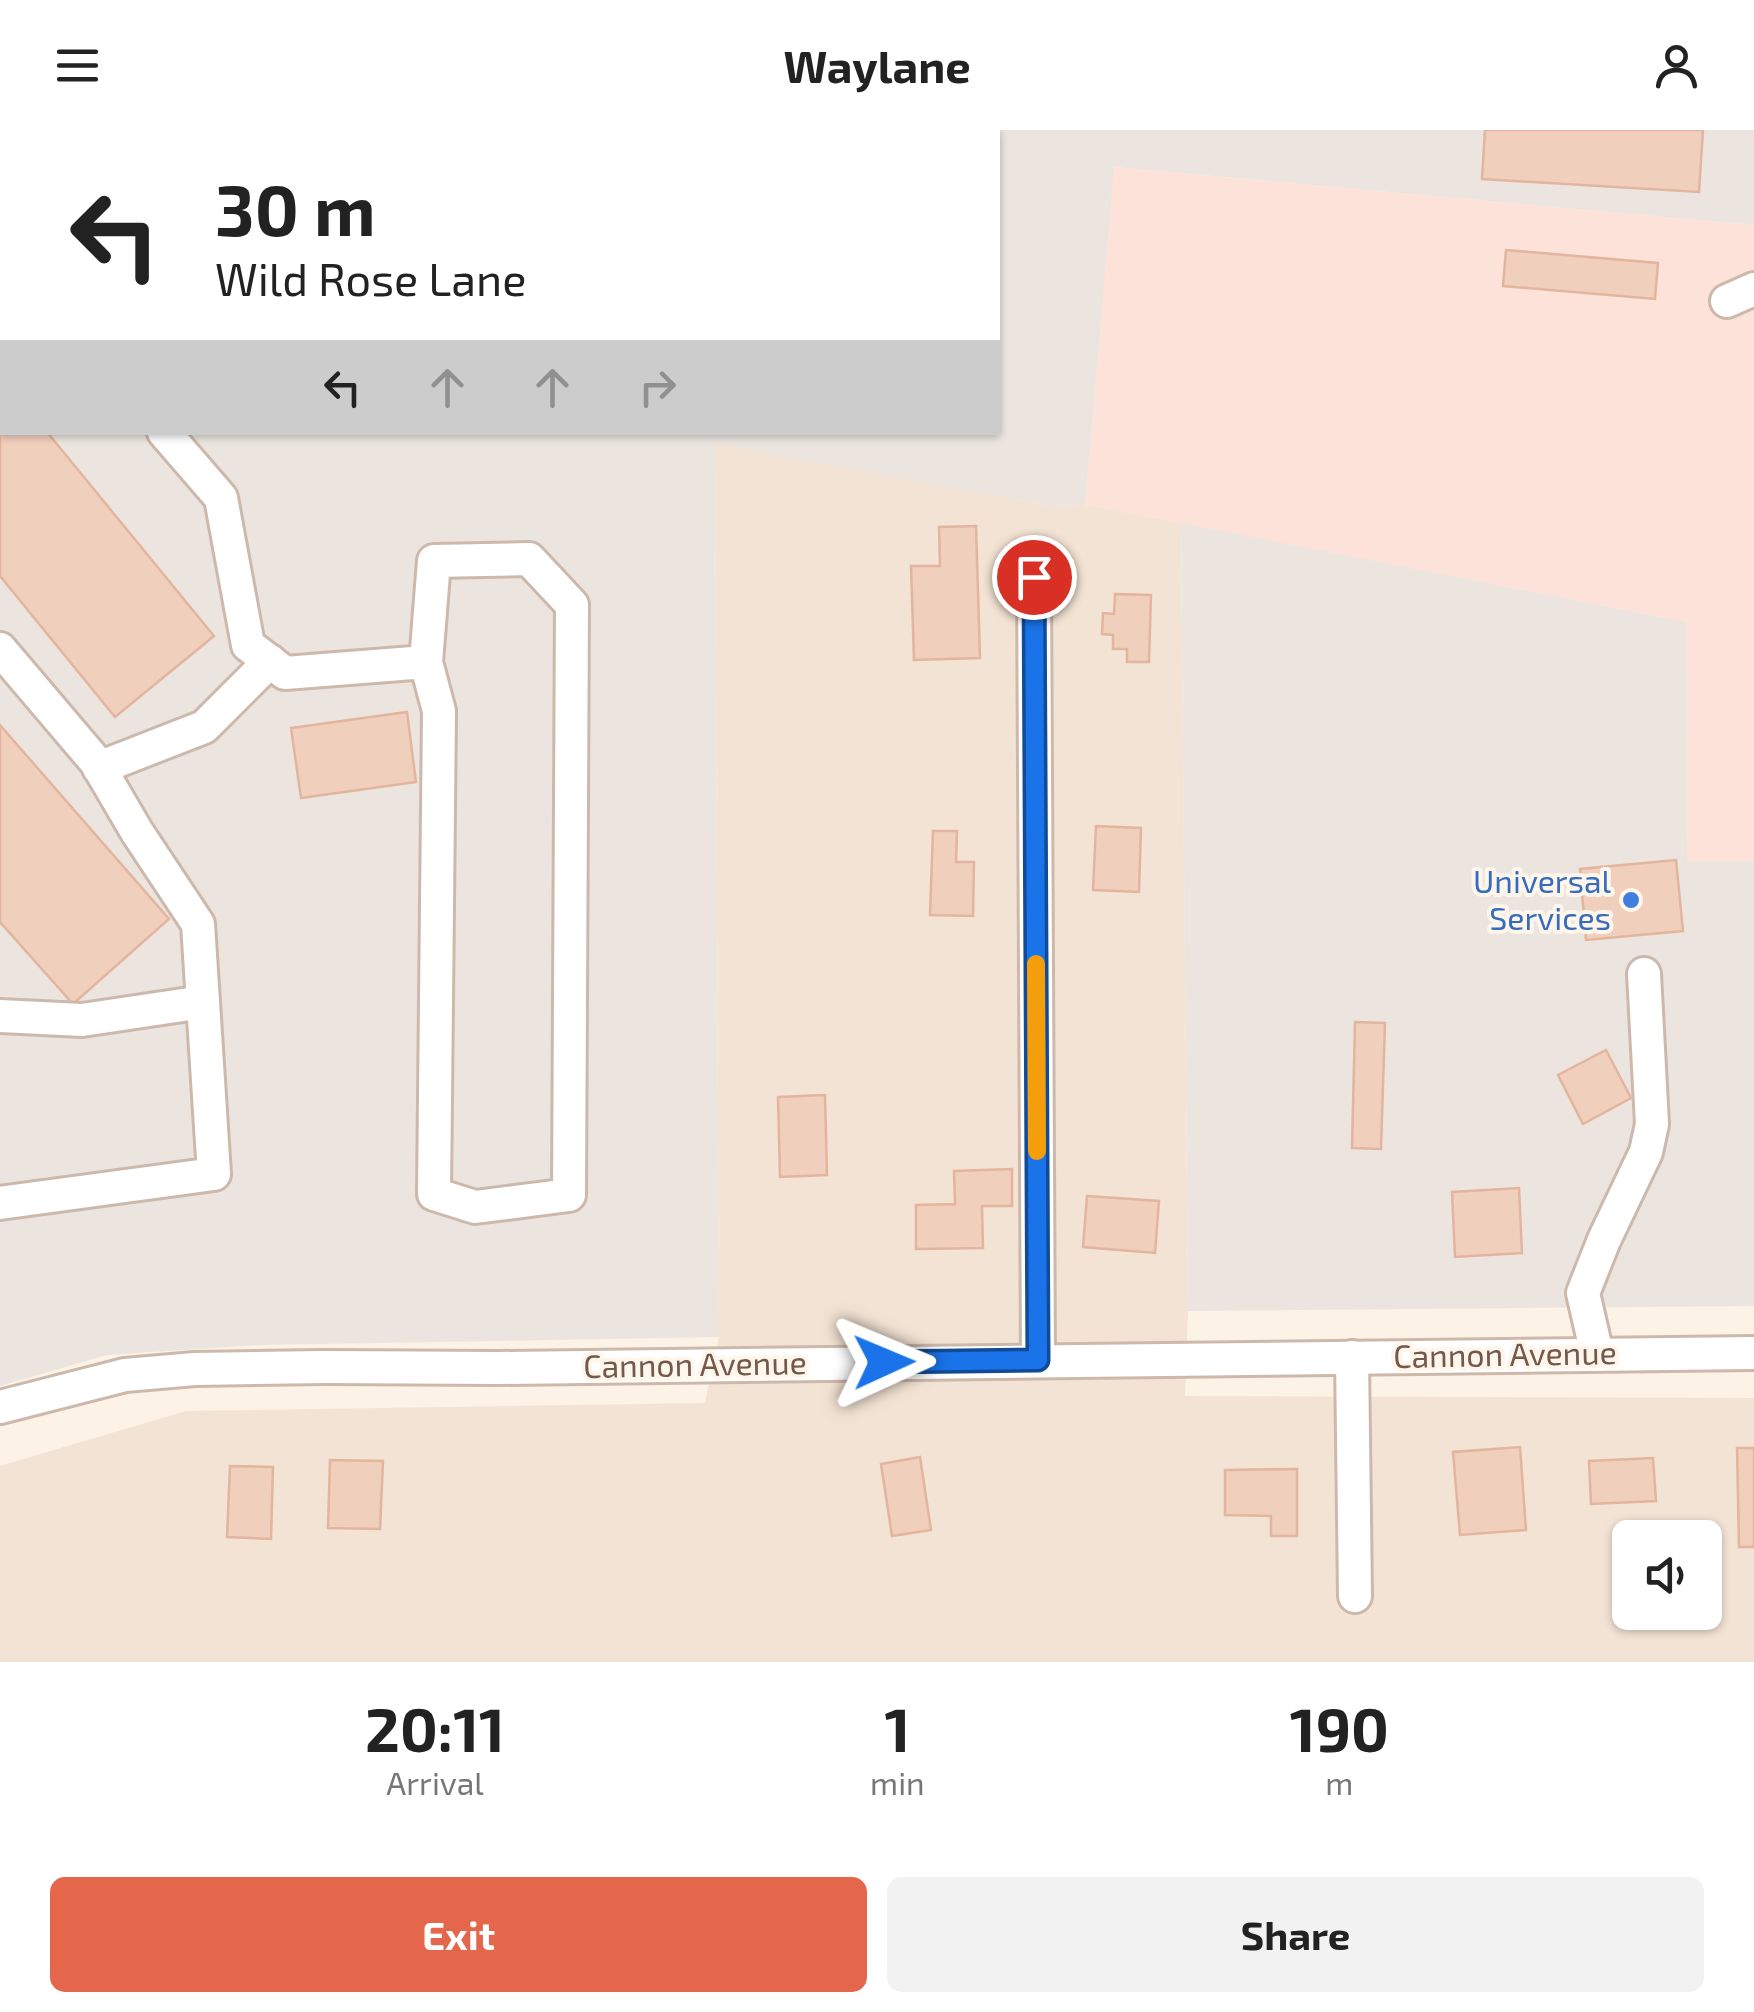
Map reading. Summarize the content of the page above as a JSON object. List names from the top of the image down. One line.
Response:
{"streets":{"street":["Cannon Avenue"]},"places":["Universal Services"],"page":{"header":"Waylane","turn":["30 m","Wild Rose Lane"],"eta":["20:11","Arrival","1","min","190","m"],"buttons":["Exit","Share"]}}
